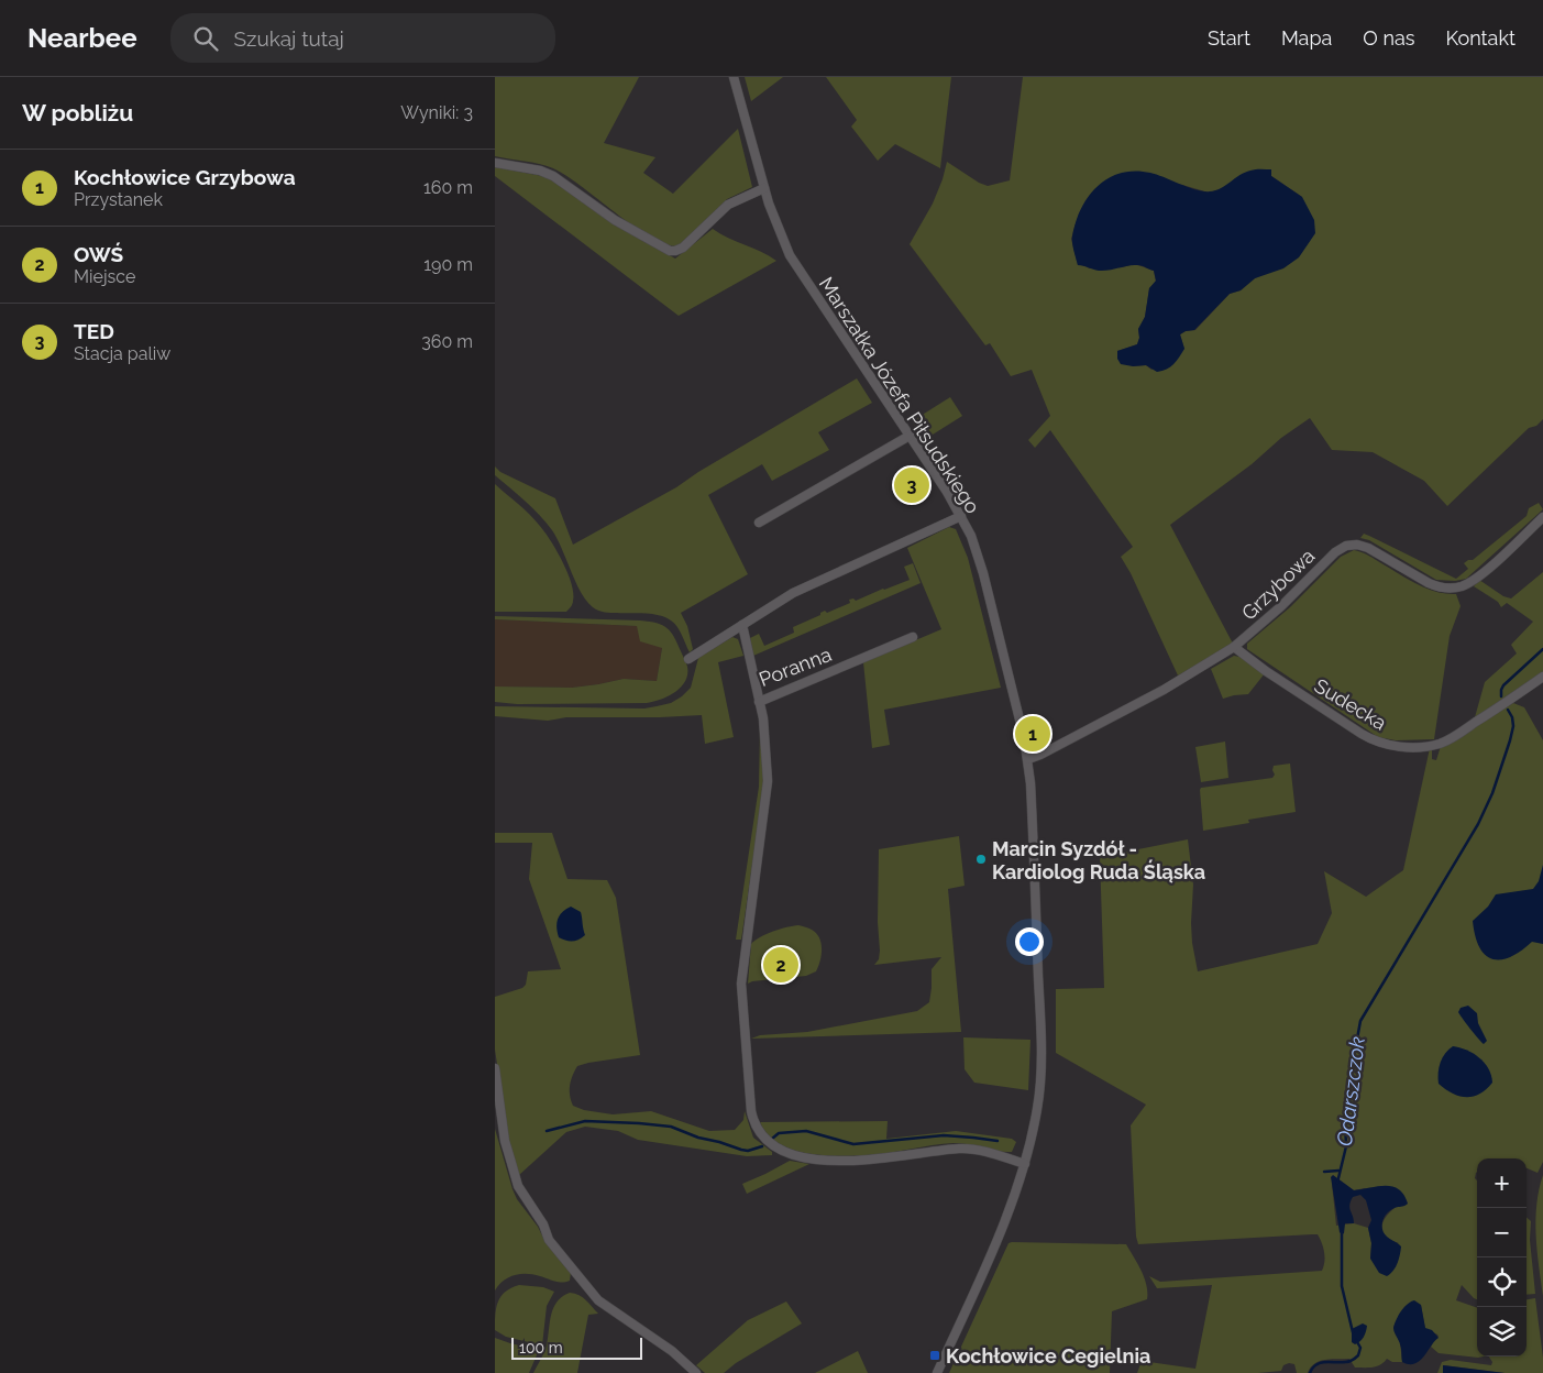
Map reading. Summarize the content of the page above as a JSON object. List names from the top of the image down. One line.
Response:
{"streets":{"street":["Marszałka Józefa Piłsudskiego","Grzybowa","Poranna","Sudecka"]},"crossings":[["Marszałka Józefa Piłsudskiego","Grzybowa"],["Grzybowa","Sudecka"]],"water":["Odarszczok"],"places":{"other":["Marcin Syzdół - Kardiolog Ruda Śląska"],"transit":["Kochłowice Cegielnia"]},"scale_bar":"100 m","page":{"header":"Nearbee","search":"Szukaj tutaj","nav":["Start","Mapa","O nas","Kontakt"],"heading":["W pobliżu","Wyniki: 3"],"list":[{"mark":"1","name":"Kochłowice Grzybowa","note":"Przystanek","value":"160 m"},{"mark":"2","name":"OWŚ","note":"Miejsce","value":"190 m"},{"mark":"3","name":"TED","note":"Stacja paliw","value":"360 m"}],"pins":["3","1","2"],"map_buttons":["+","−"],"scale":"100 m"}}
